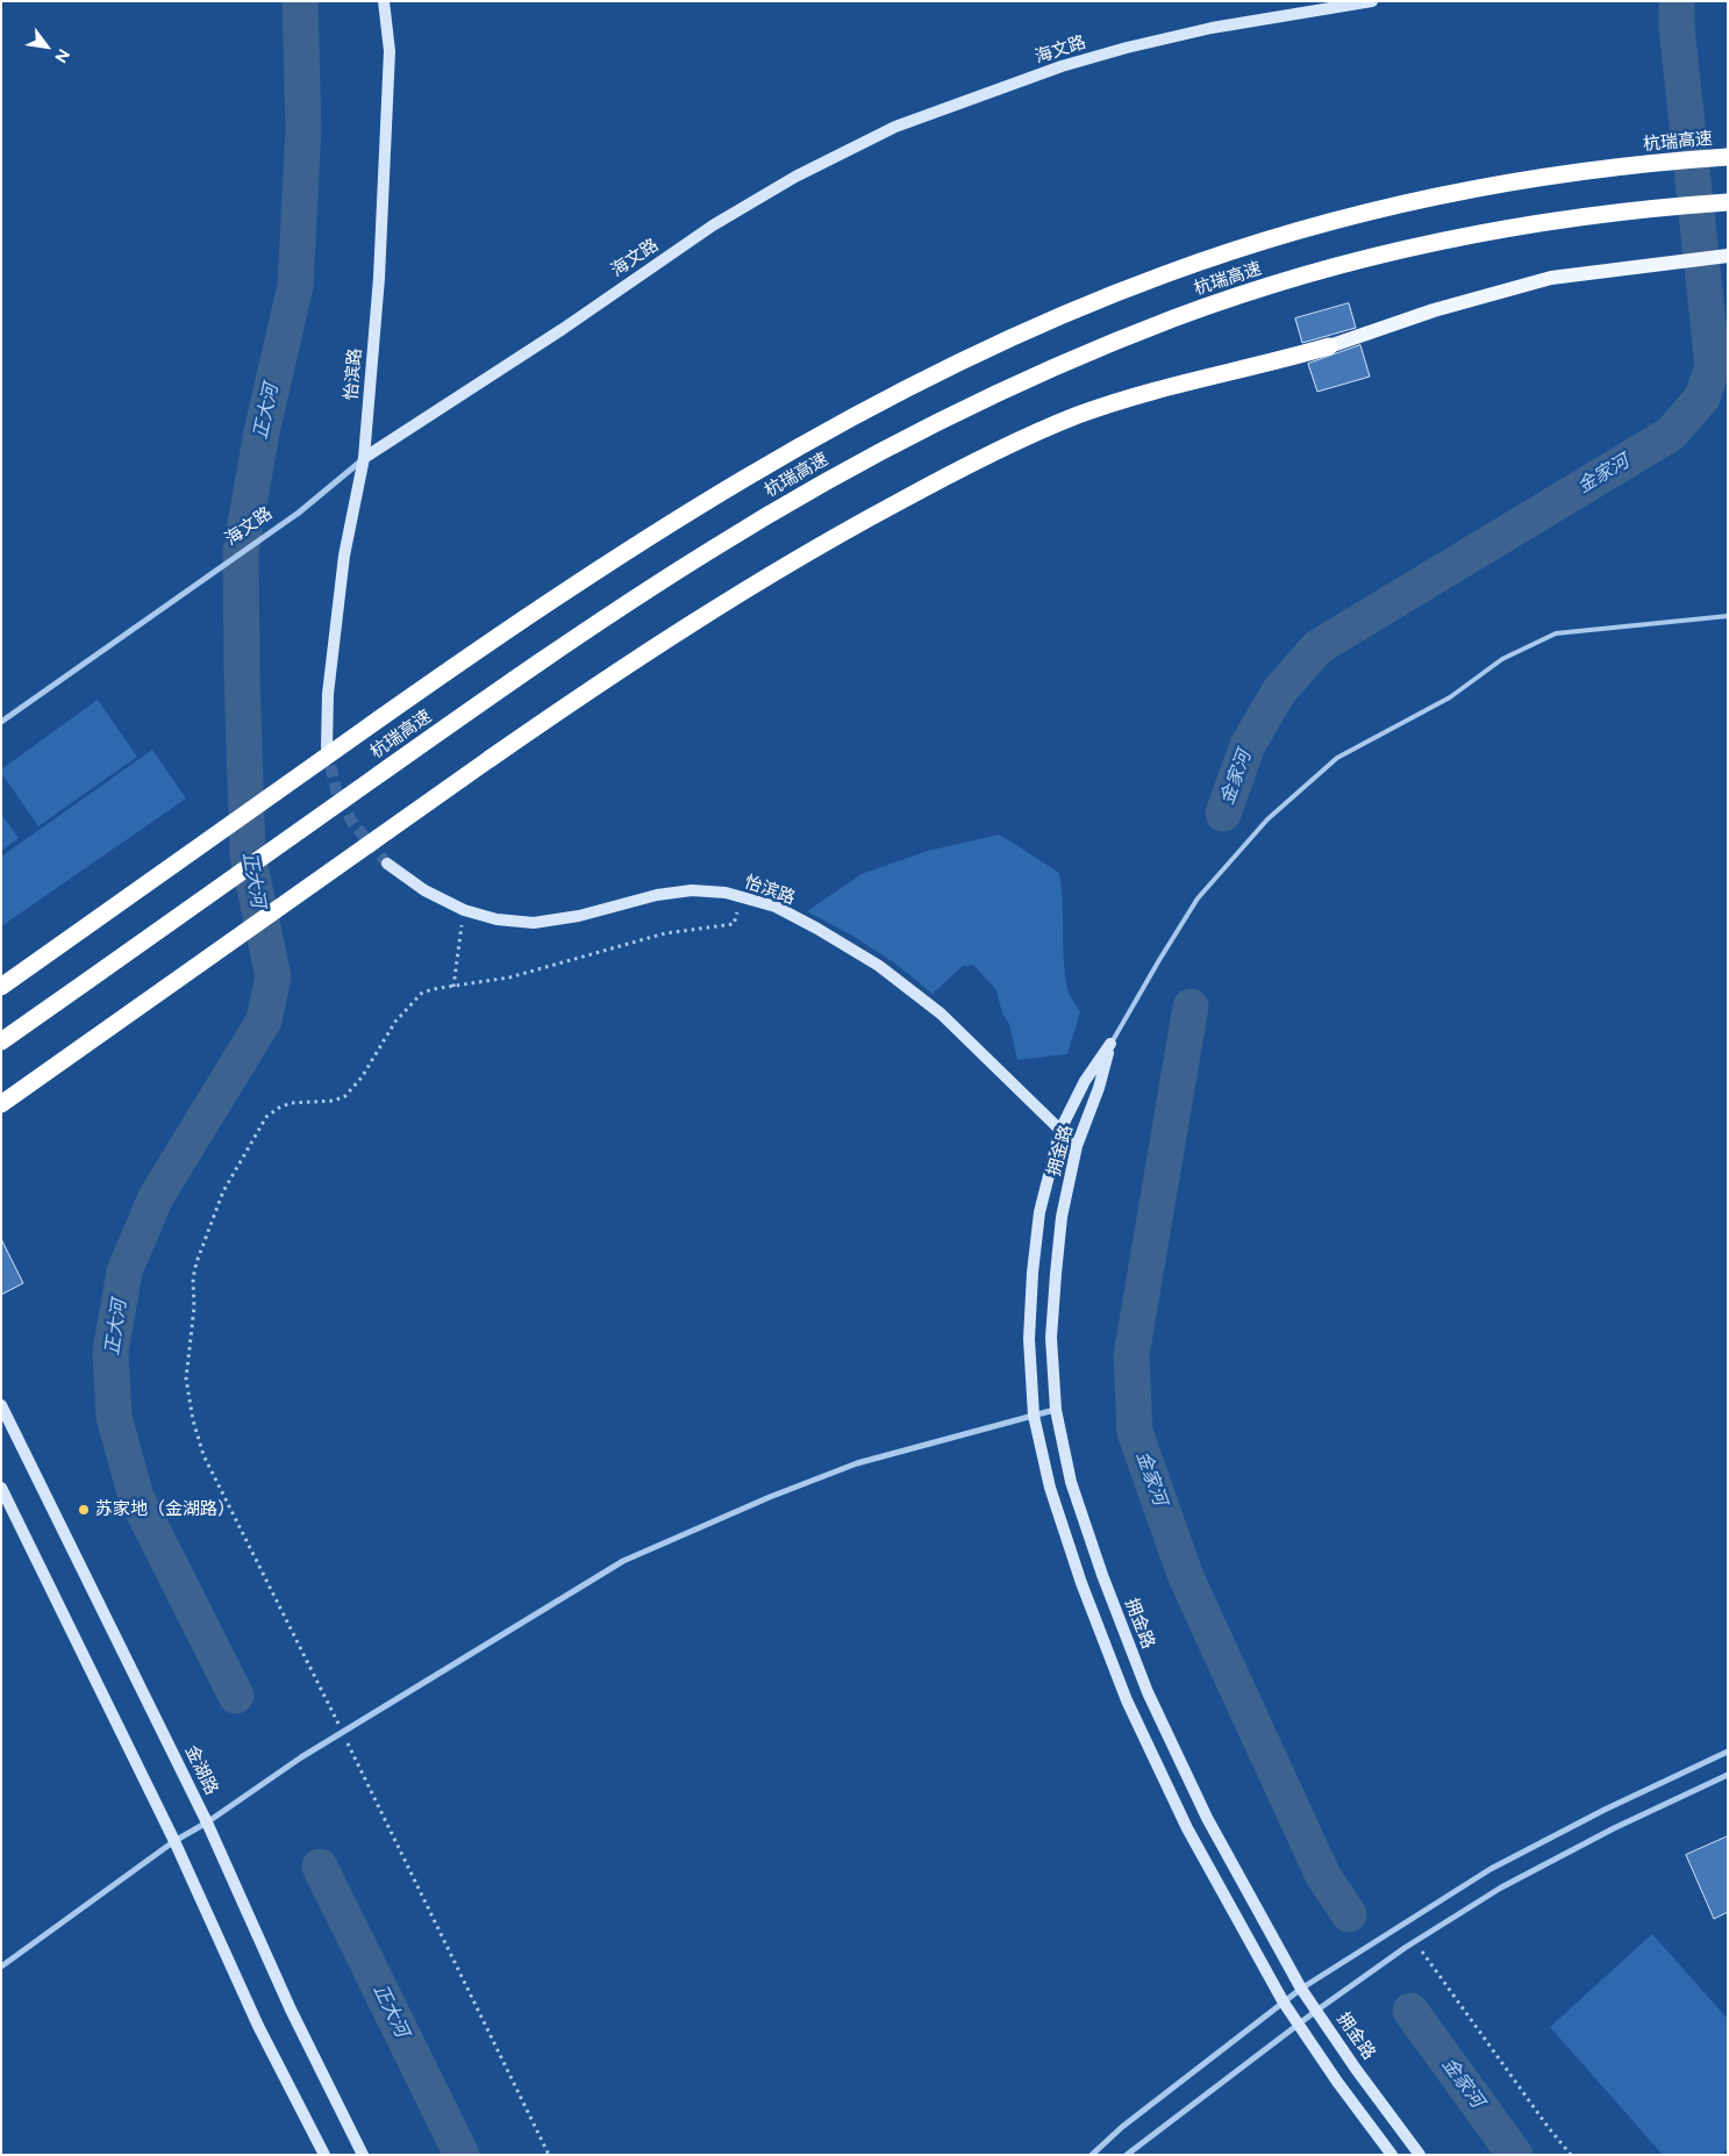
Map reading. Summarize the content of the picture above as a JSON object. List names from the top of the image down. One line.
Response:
{"streets":{"highway":["杭瑞高速"],"street":["海文路","怡滨路","拥金路","金湖路"]},"crossings":[["海文路","怡滨路"],["怡滨路","拥金路"]],"water":["正大河","金家河"],"places":["苏家地（金湖路）"],"north":"bottom right"}
